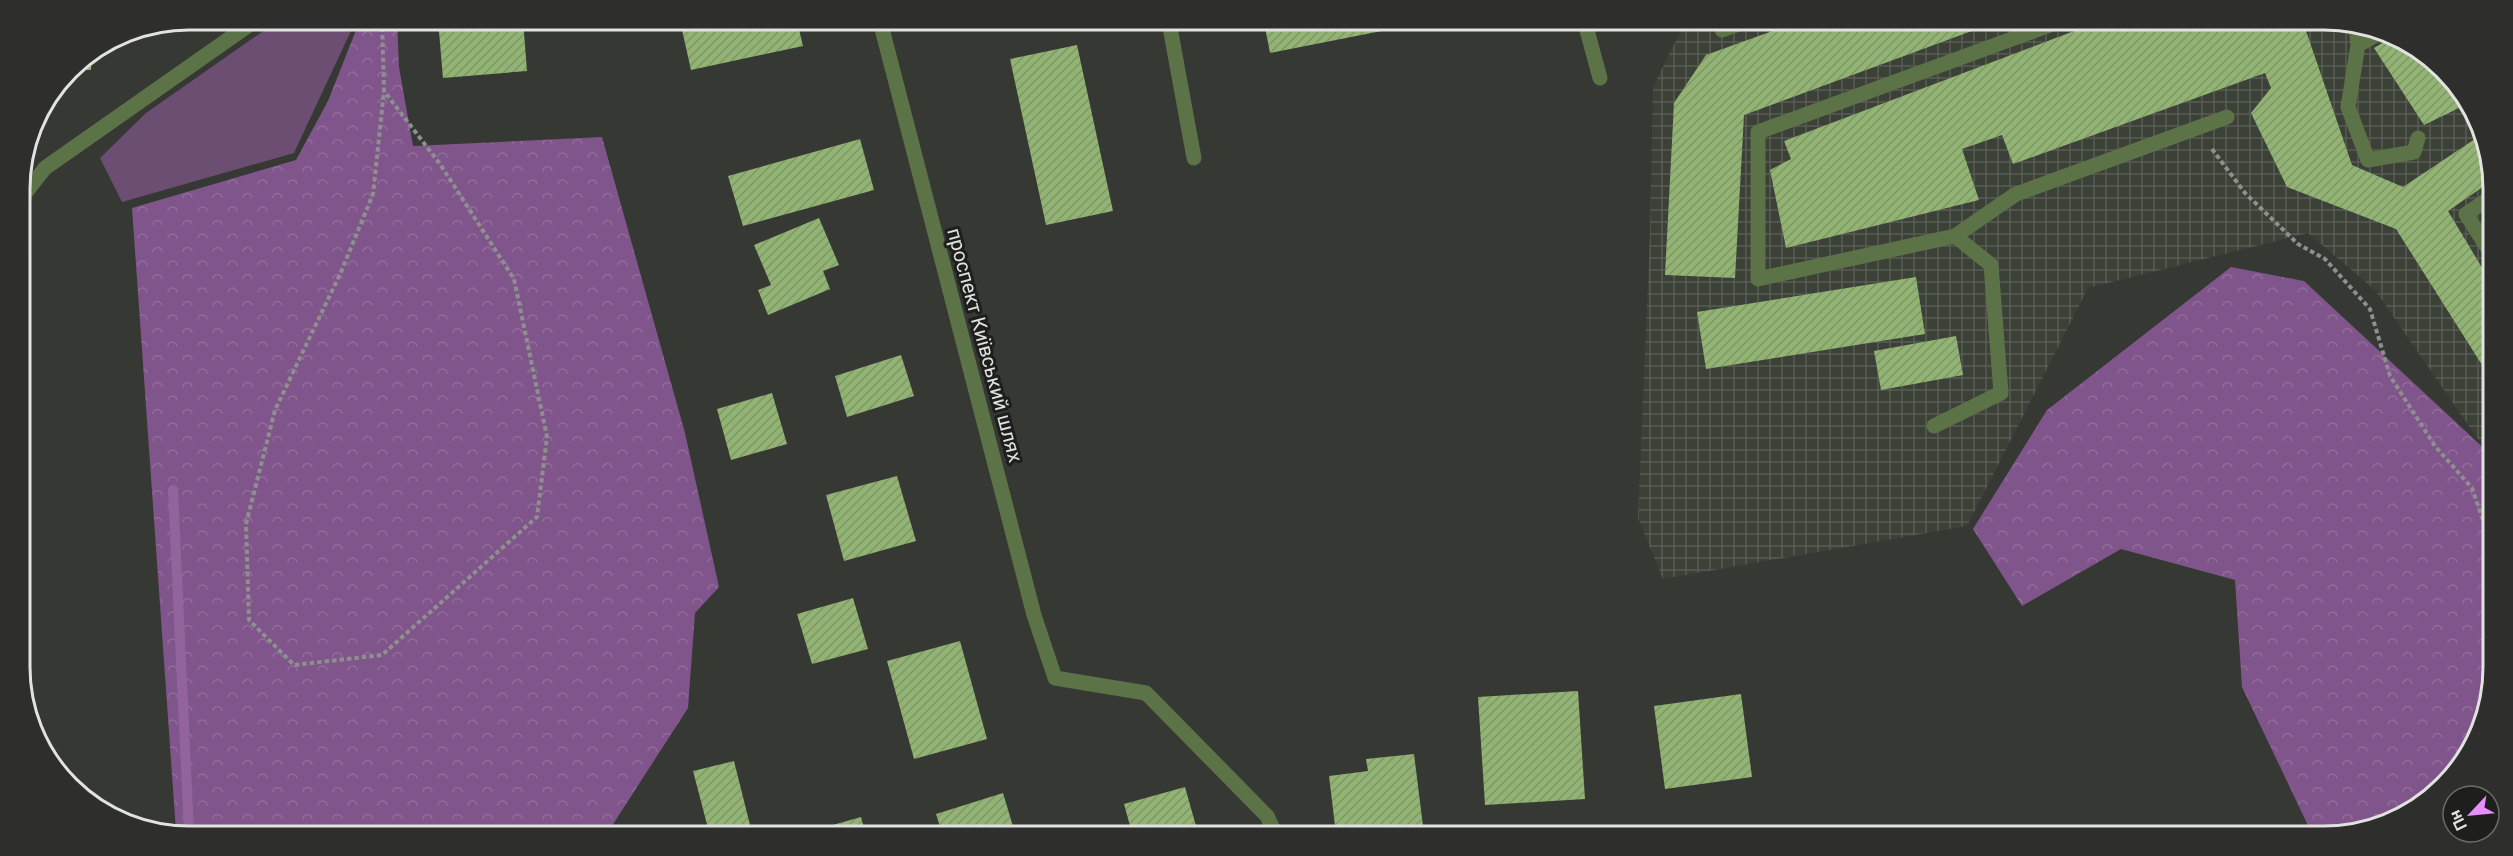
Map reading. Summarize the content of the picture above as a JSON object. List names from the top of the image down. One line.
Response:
{"streets":{"street":["проспект Київський шлях"]},"north":"bottom left"}
